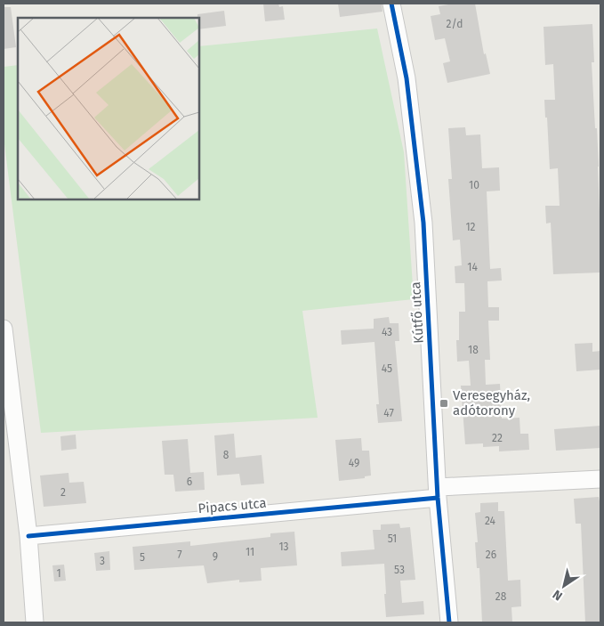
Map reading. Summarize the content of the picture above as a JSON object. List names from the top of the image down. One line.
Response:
{"streets":{"street":["Kútfő utca","Pipacs utca"]},"crossings":[["Kútfő utca","Pipacs utca"]],"places":{"transit":["Veresegyház, adótorony"]},"house_numbers":["2/d","10","12","14","43","18","45","47","22","8","49","6","2","24","51","13","11","7","26","9","5","3","53","1","28"],"north":"bottom left"}
